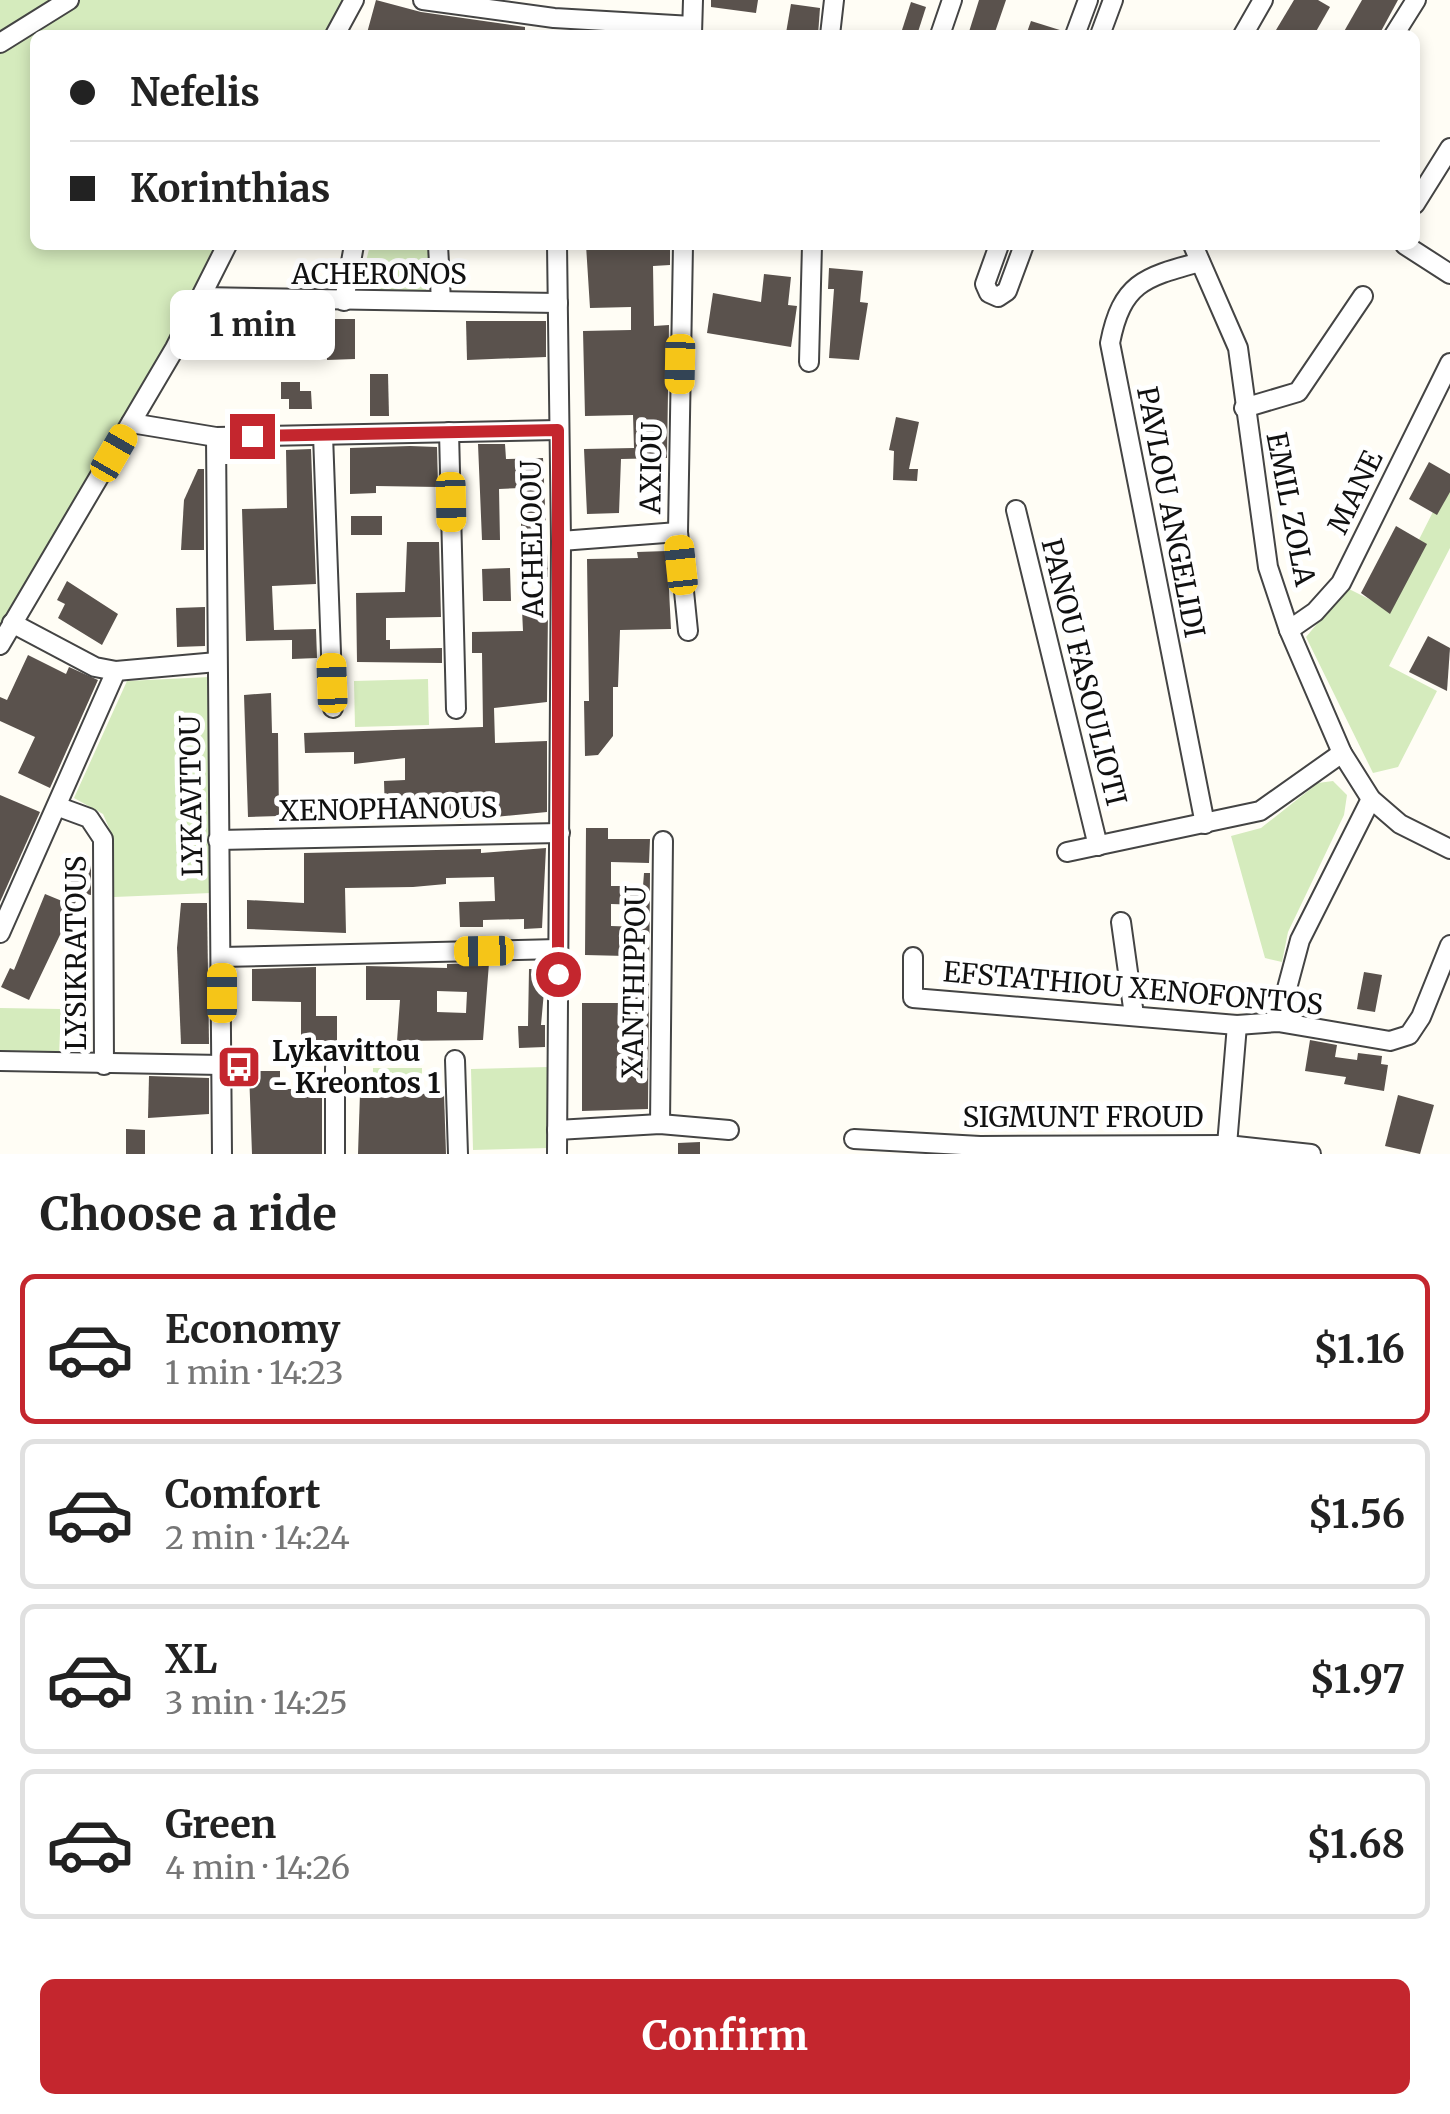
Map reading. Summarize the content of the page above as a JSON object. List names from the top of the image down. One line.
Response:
{"streets":{"street":["ACHERONOS","AXIOU","MANE","EMIL ZOLA","PAVLOU ANGELIDI","ACHELOOU","PANOU FASOULIOTI","LYKAVITOU","XENOPHANOUS","LYSIKRATOUS","XANTHIPPOU","EFSTATHIOU XENOFONTOS","SIGMUNT FROUD"]},"crossings":[["ACHERONOS","ACHELOOU"],["MANE","EMIL ZOLA"],["EMIL ZOLA","PAVLOU ANGELIDI"],["ACHELOOU","XENOPHANOUS"],["LYKAVITOU","XENOPHANOUS"]],"places":{"bus stop":["Lykavittou - Kreontos 1"]},"page":{"banner":["Nefelis","Korinthias"],"bubble":"1 min","heading":"Choose a ride","list":[{"name":"Economy","note":"1 min · 14:23","value":"$1.16"},{"name":"Comfort","note":"2 min · 14:24","value":"$1.56"},{"name":"XL","note":"3 min · 14:25","value":"$1.97"},{"name":"Green","note":"4 min · 14:26","value":"$1.68"}],"buttons":"Confirm"}}
